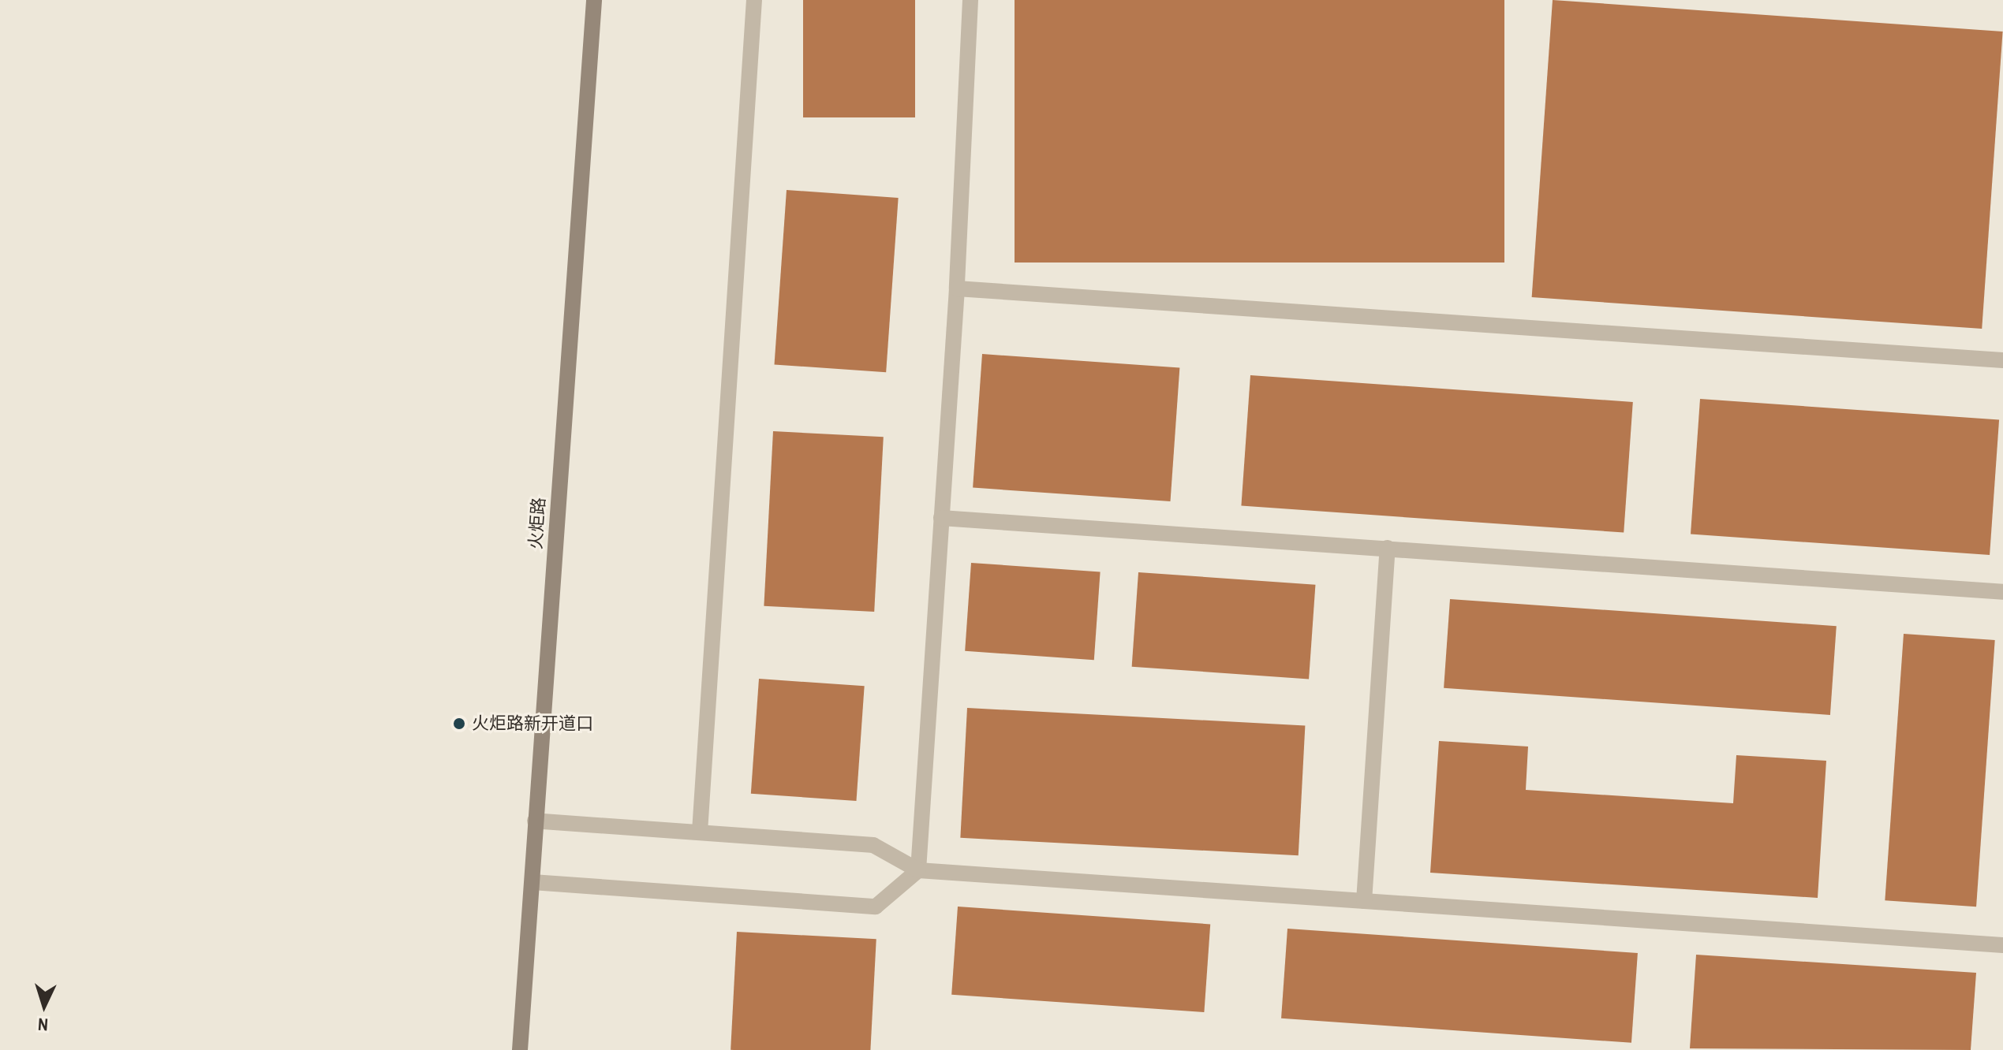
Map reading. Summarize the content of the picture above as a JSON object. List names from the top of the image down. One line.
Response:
{"streets":{"main road":["火炬路"]},"places":["火炬路新开道口"],"north":"bottom"}
